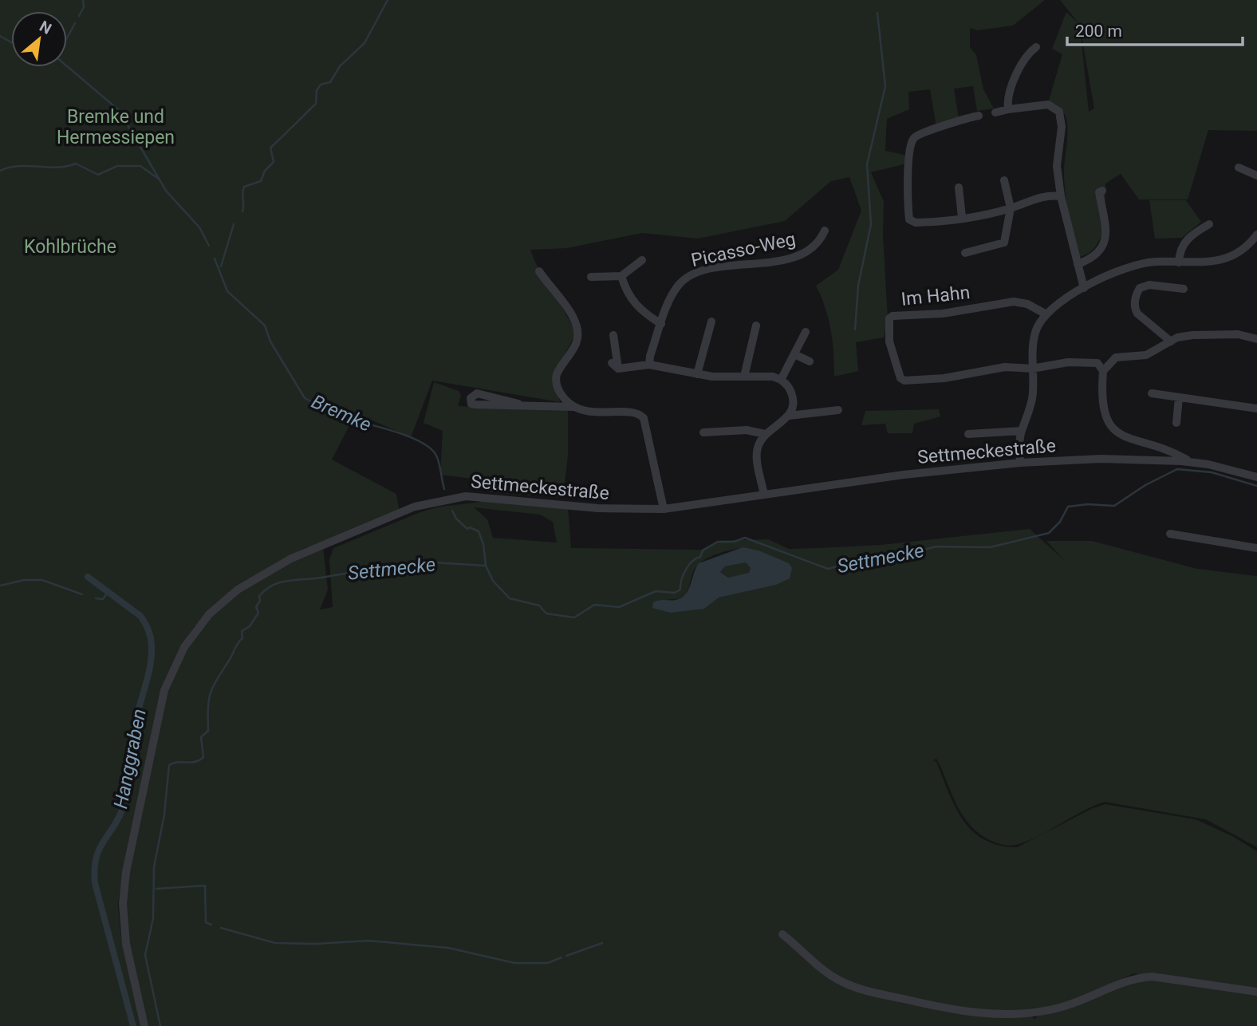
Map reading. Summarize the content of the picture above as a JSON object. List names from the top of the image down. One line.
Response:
{"streets":{"street":["Picasso-Weg","Im Hahn","Settmeckestraße"]},"water":["Bremke","Settmecke","Hanggraben"],"parks":["Bremke und Hermessiepen","Kohlbrüche"],"scale_bar":"200 m","north":"top right"}
